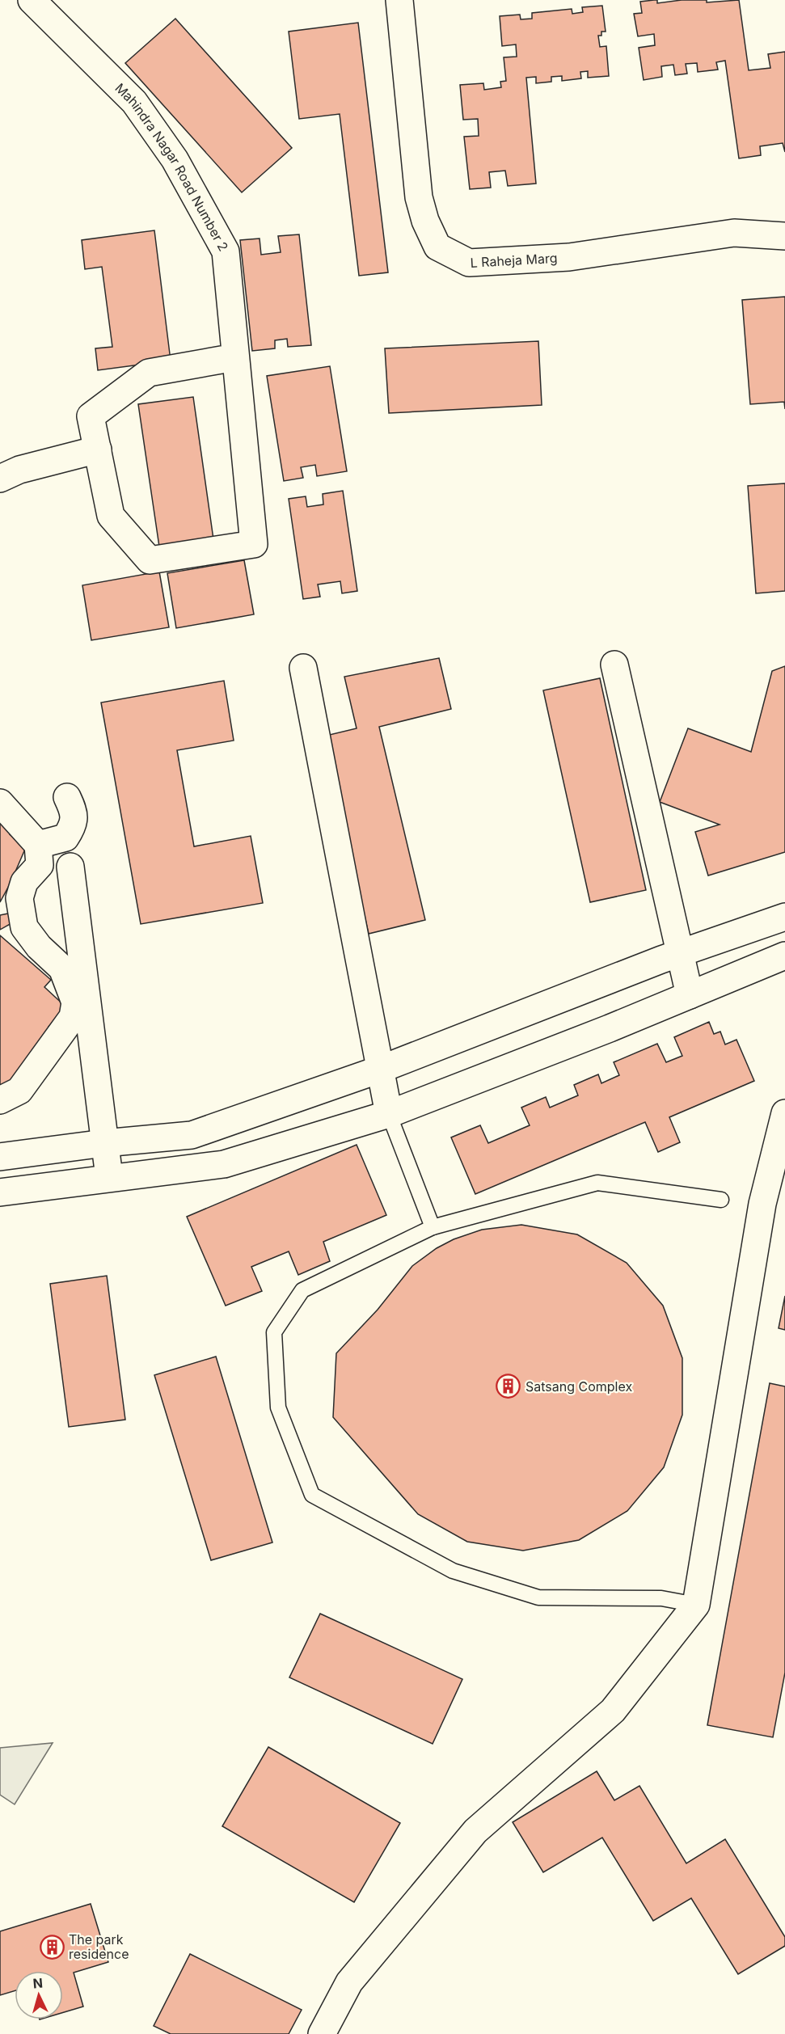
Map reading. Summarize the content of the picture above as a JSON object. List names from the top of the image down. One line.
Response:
{"streets":{"street":["Mahindra Nagar Road Number 2","L Raheja Marg"]},"places":{"building":["Satsang Complex","The park residence"]},"north":"top"}
